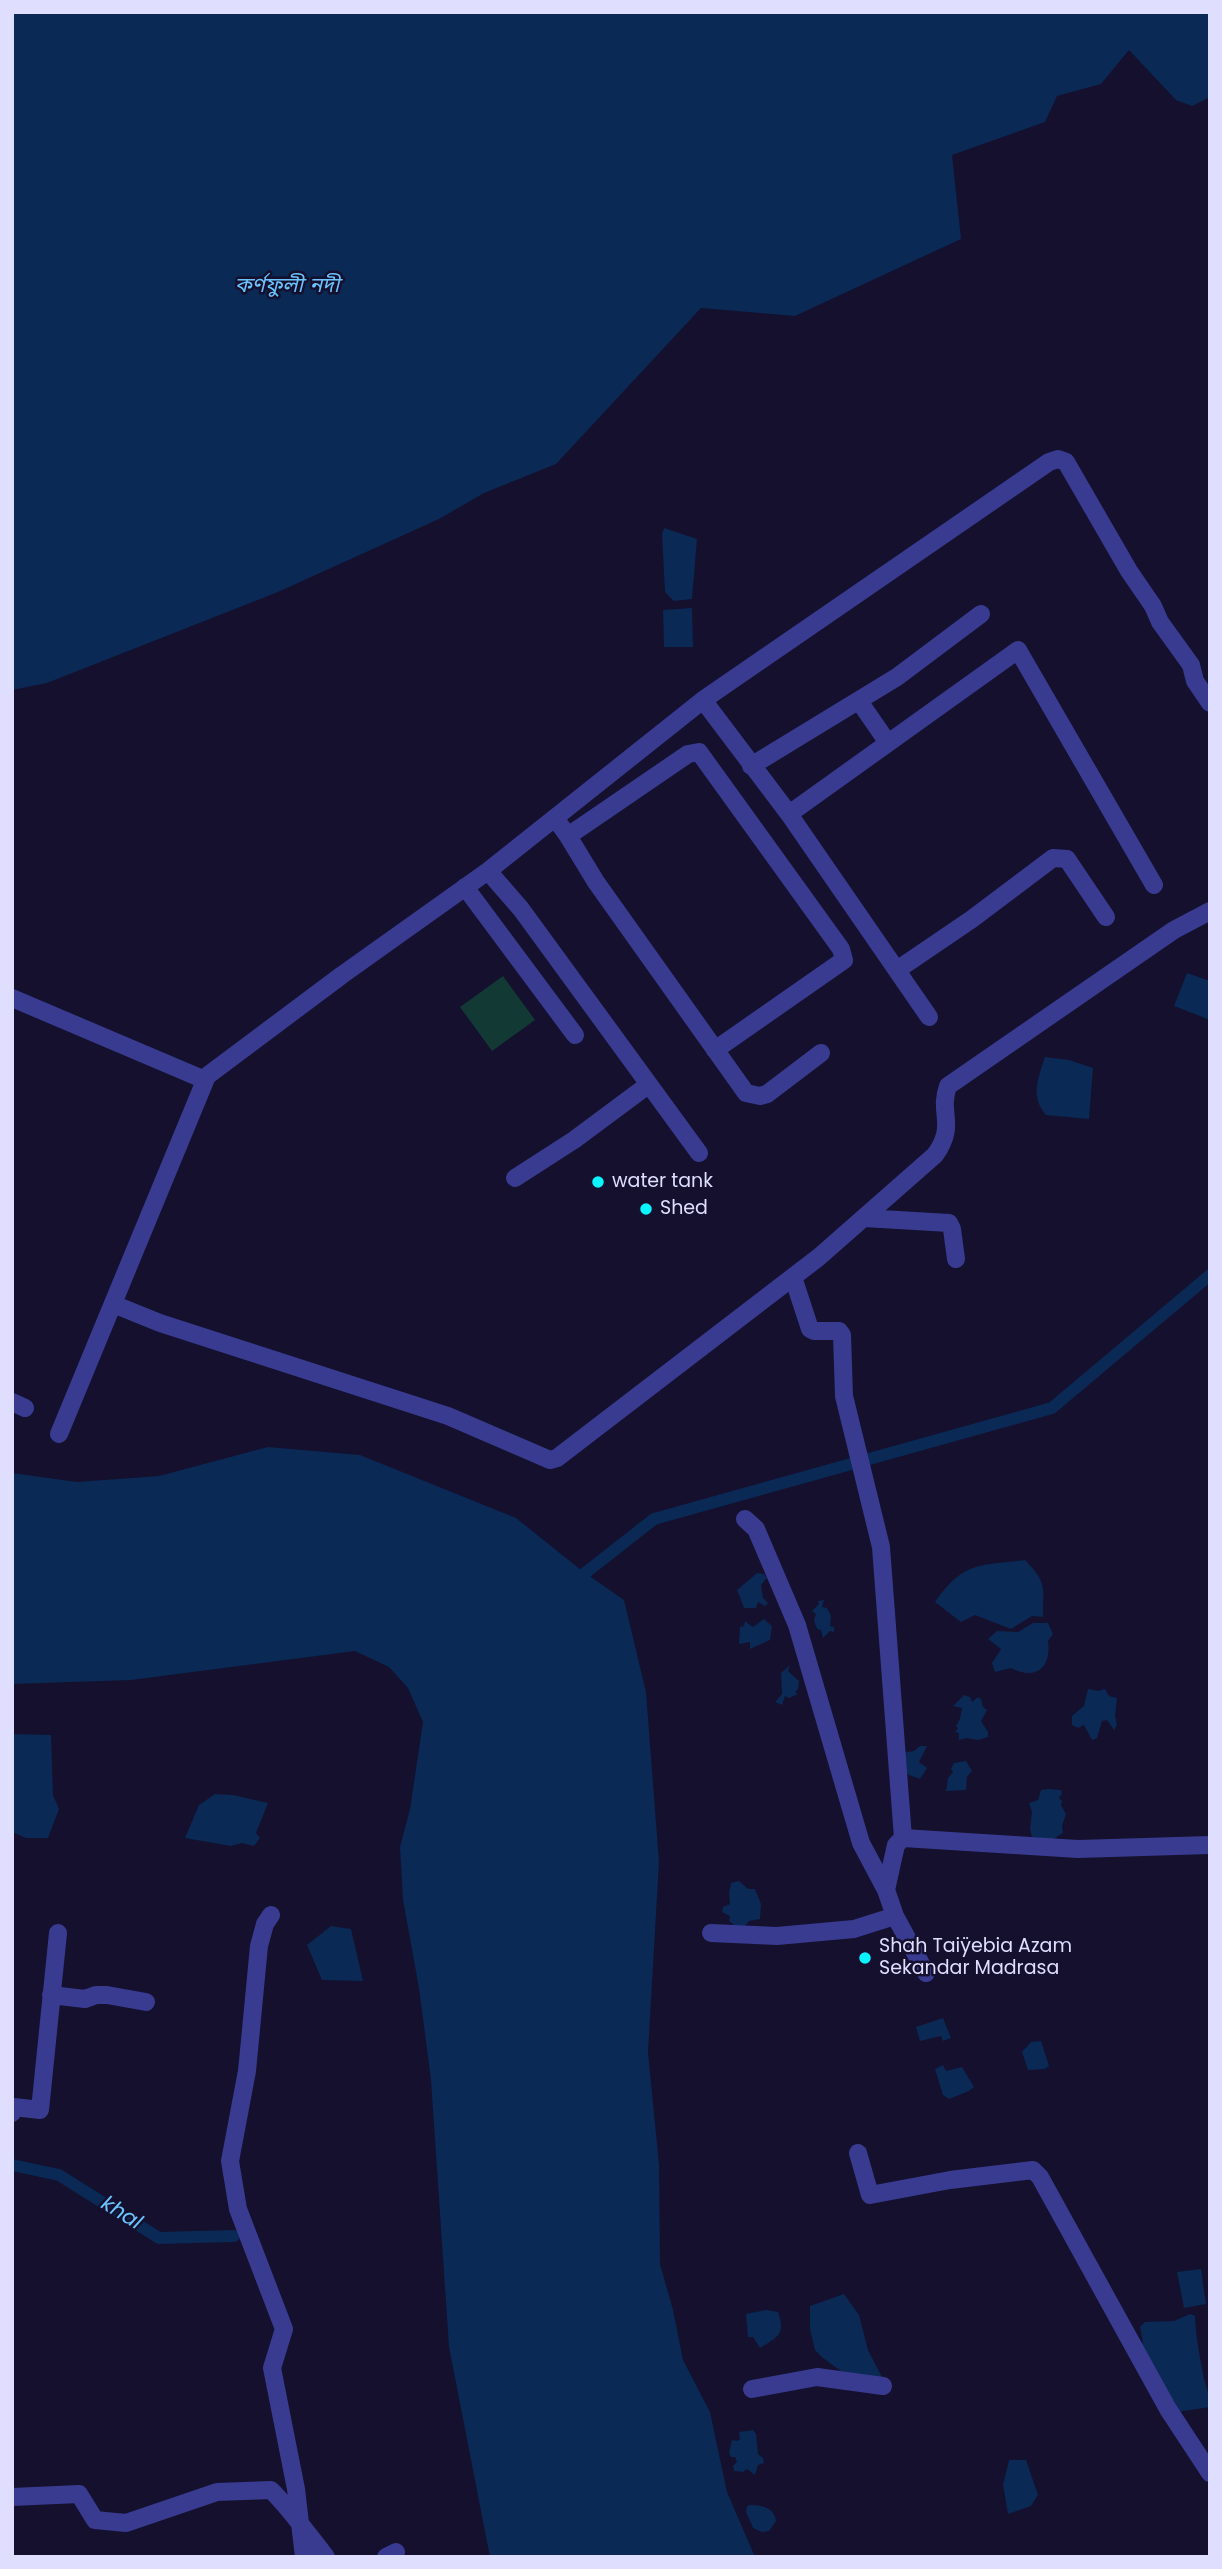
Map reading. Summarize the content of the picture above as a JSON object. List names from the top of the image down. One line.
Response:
{"water":["কর্ণফুলী নদী","khal"],"places":["water tank","Shed","Shah Taiÿebia Azam Sekandar Madrasa"]}
